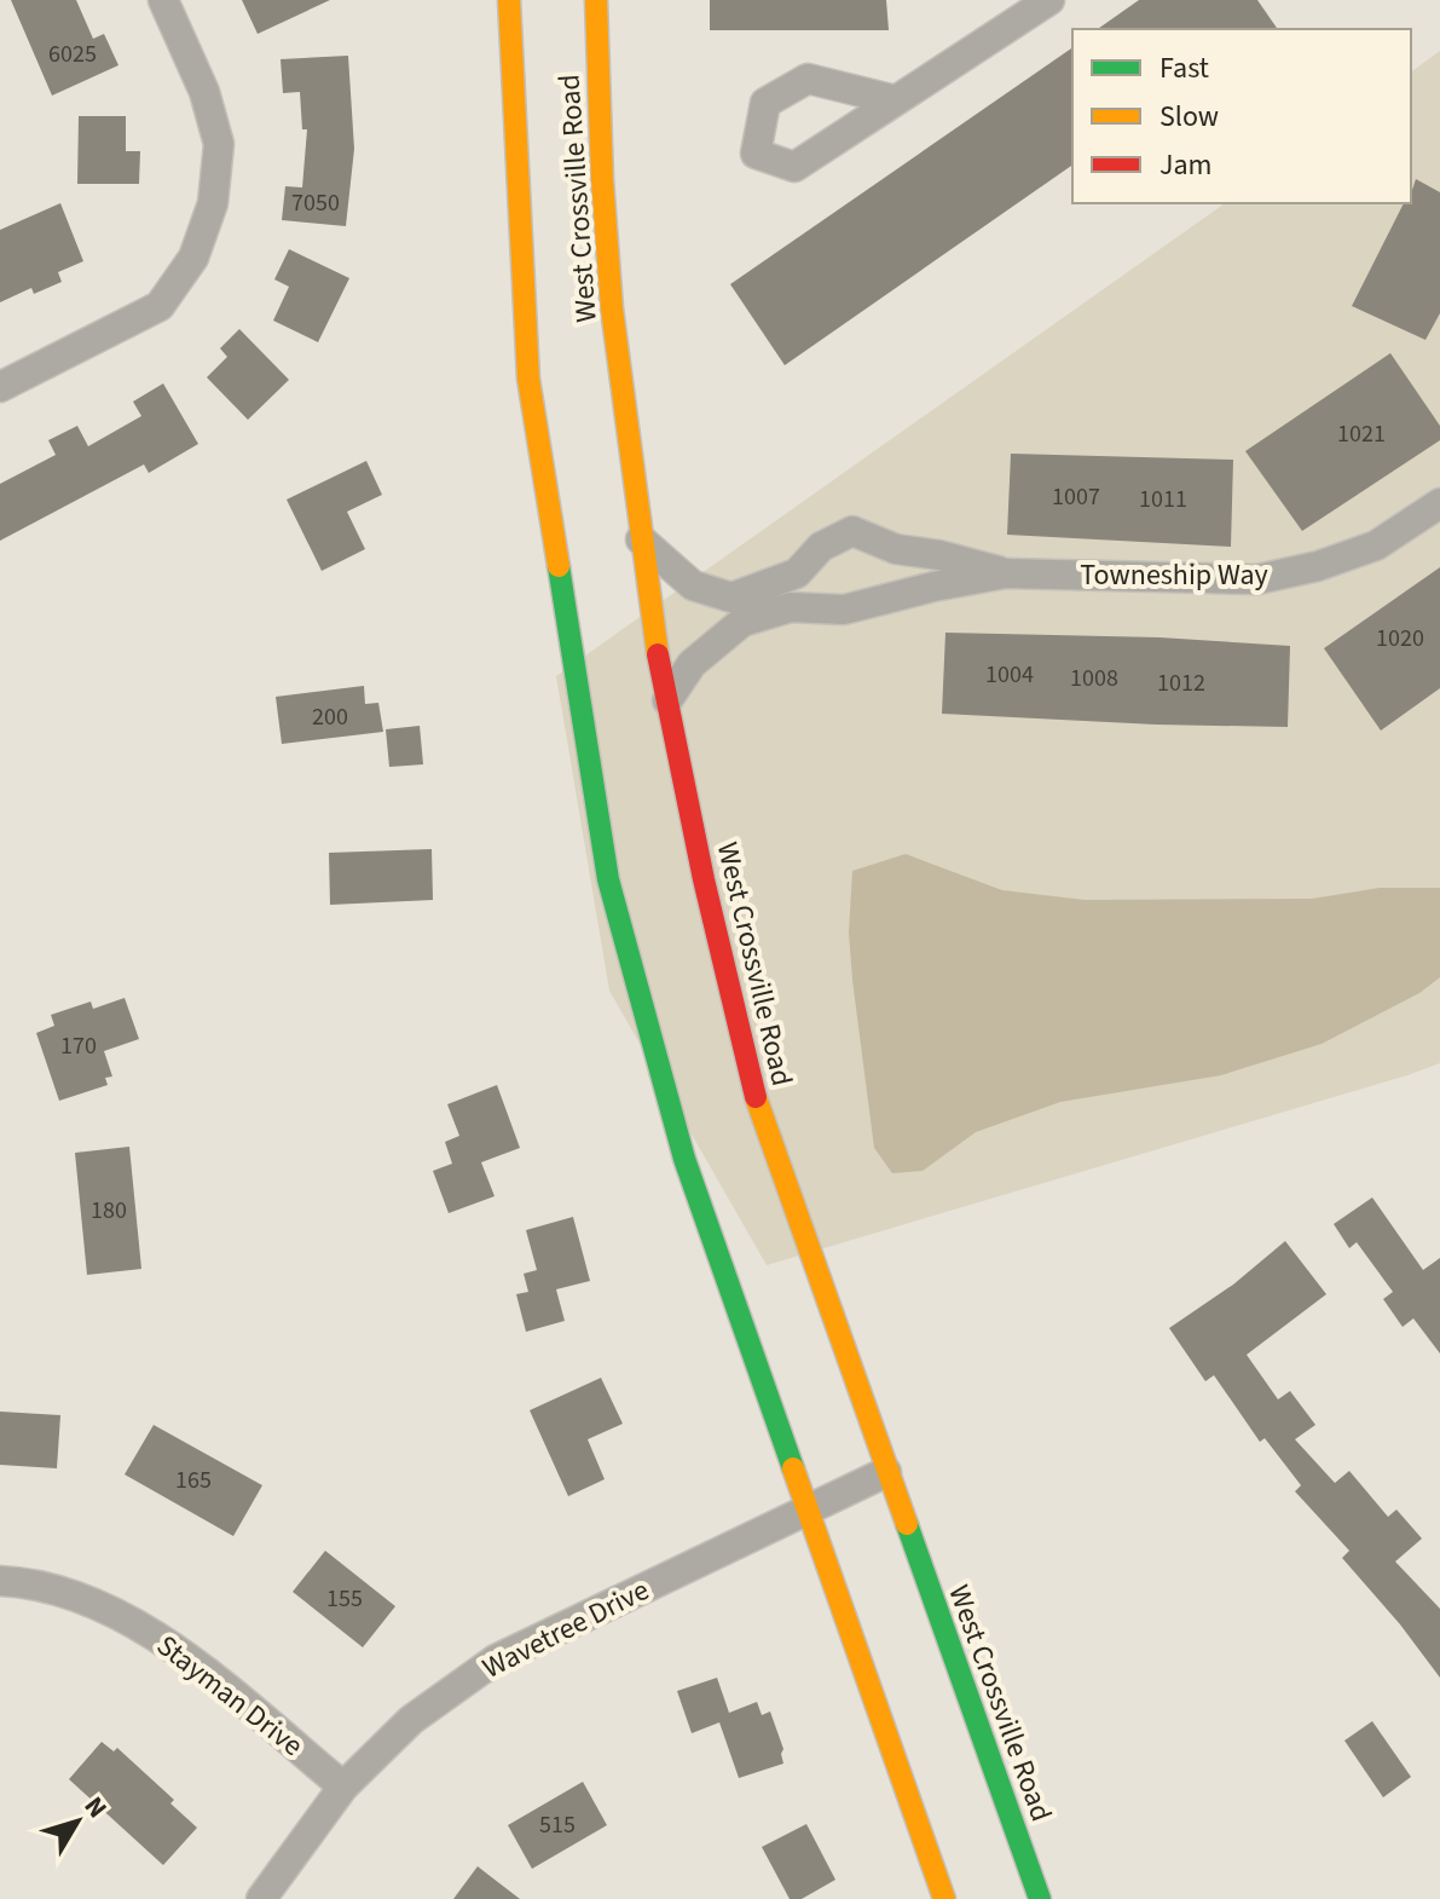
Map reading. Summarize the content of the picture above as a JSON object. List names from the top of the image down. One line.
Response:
{"streets":{"main road":["West Crossville Road"],"street":["Towneship Way","Wavetree Drive","Stayman Drive"]},"crossings":[["West Crossville Road","Wavetree Drive"],["Wavetree Drive","Stayman Drive"]],"house_numbers":["6025","7050","1021","1007","1011","1020","1004","1008","1012","200","170","180","165","155","515"],"legend":["Fast","Slow","Jam"],"north":"top right"}
